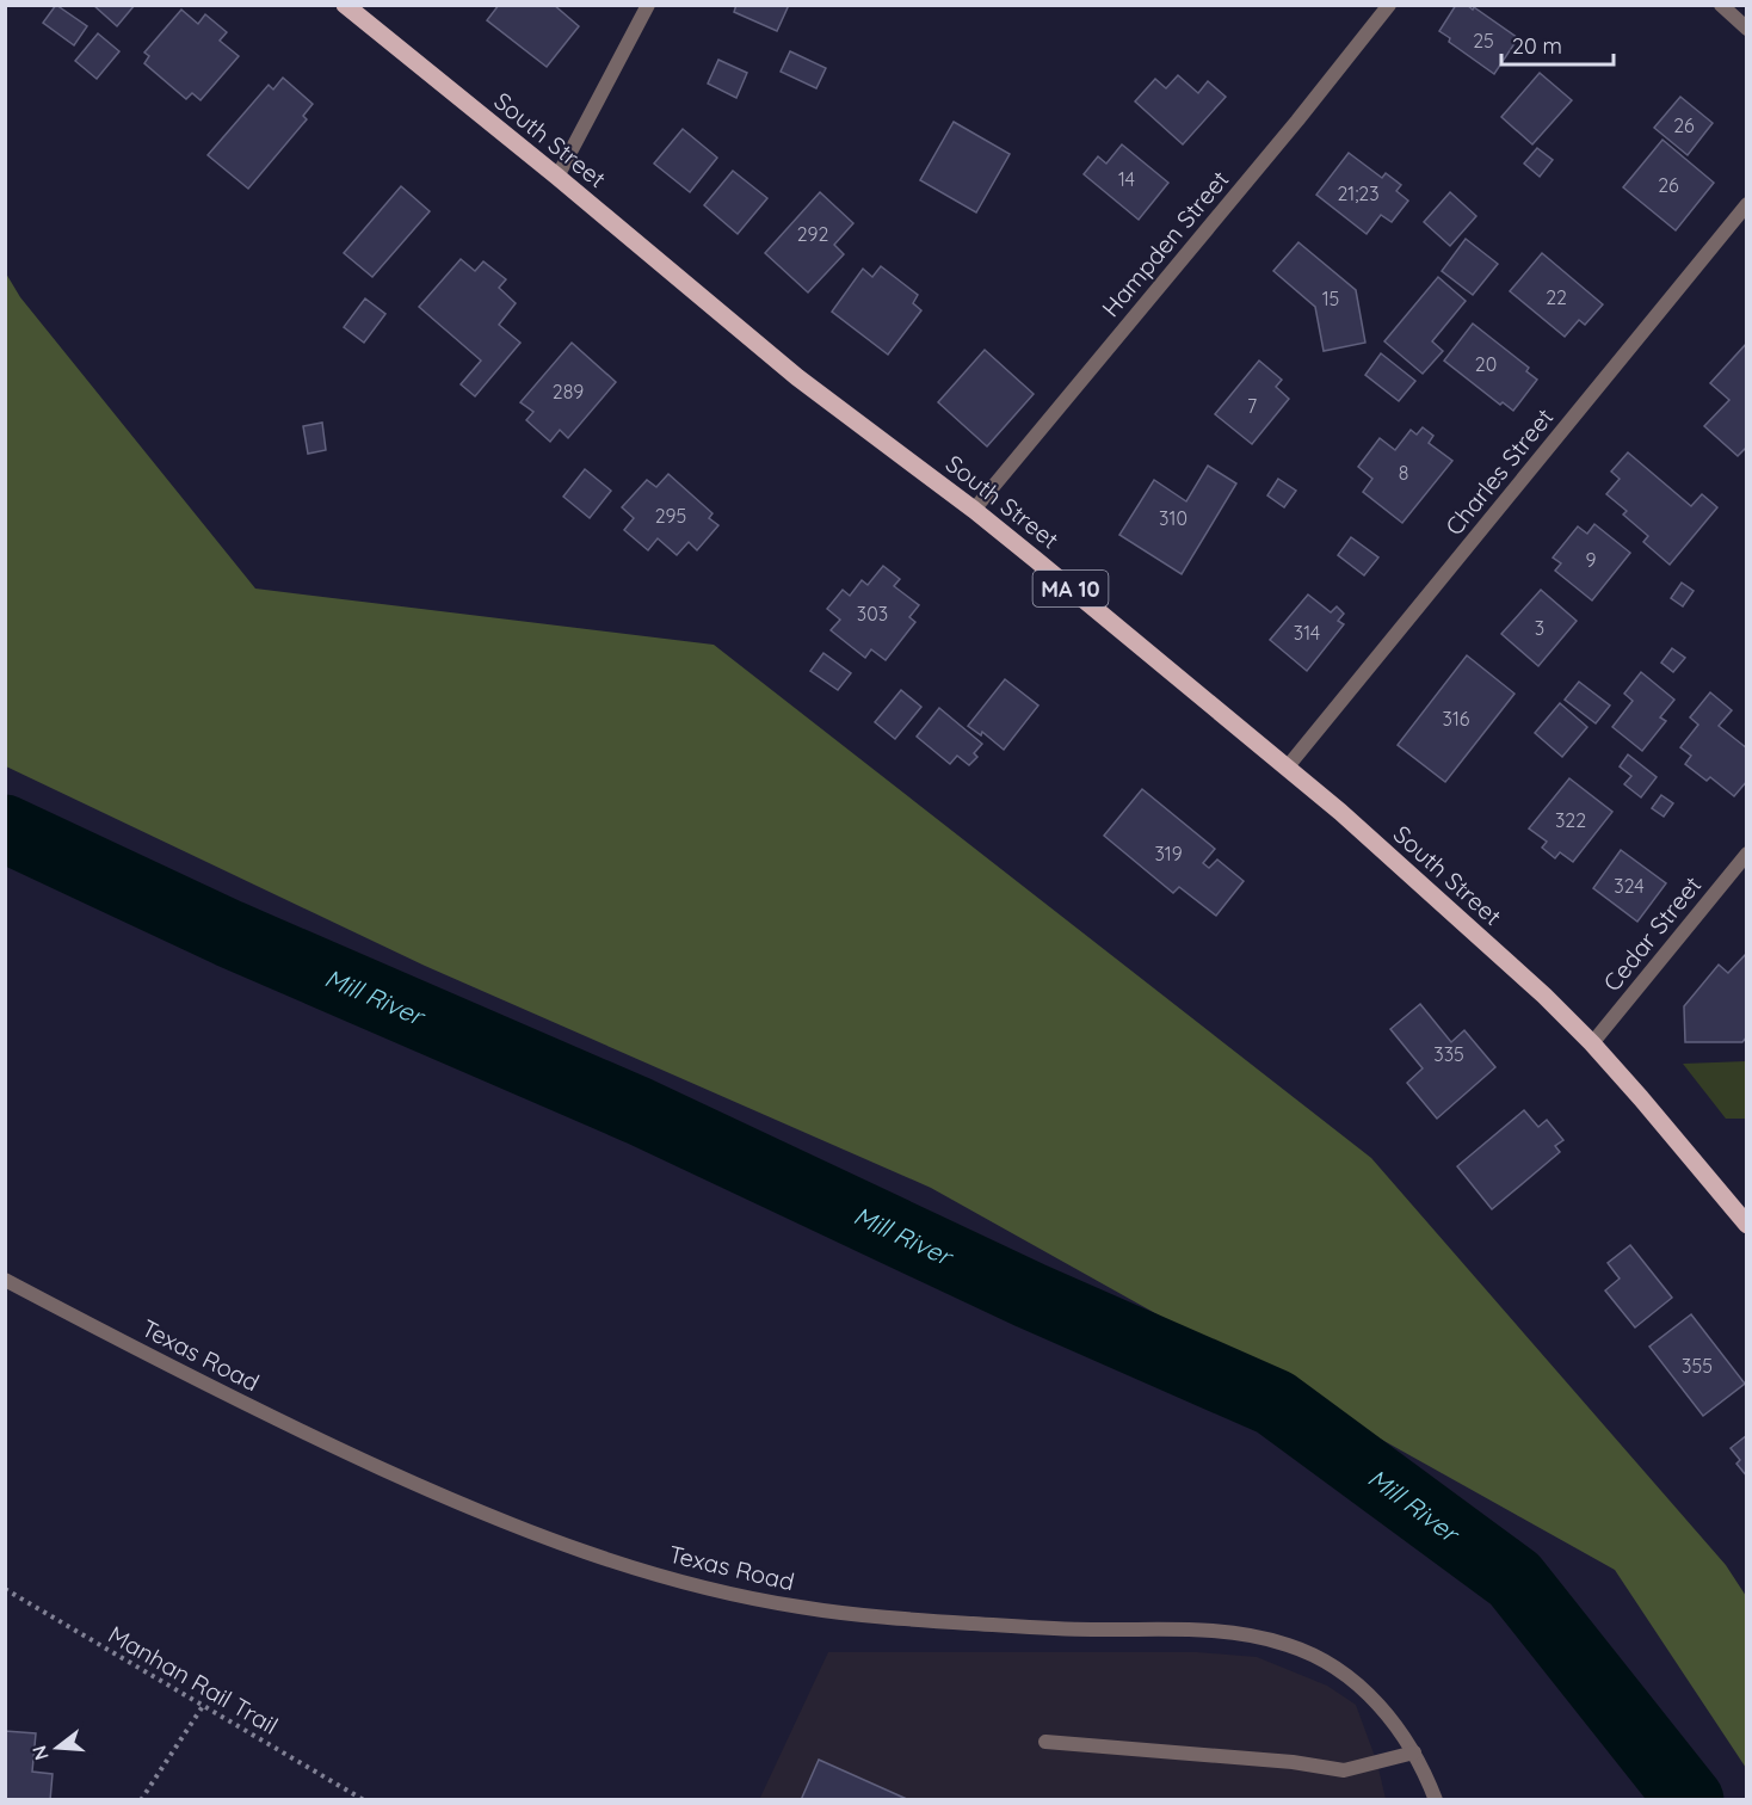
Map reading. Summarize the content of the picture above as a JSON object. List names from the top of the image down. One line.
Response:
{"streets":{"main road":["South Street","MA 10"],"street":["Hampden Street","Charles Street","Cedar Street","Texas Road"],"path":["Manhan Rail Trail"]},"crossings":[["South Street","Hampden Street"],["South Street","Charles Street"],["South Street","Cedar Street"]],"water":["Mill River"],"house_numbers":["25","26","14","26","21;23","292","22","15","20","289","7","8","295","310","9","303","3","314","316","322","319","324","335","355"],"scale_bar":"20 m","north":"left"}
